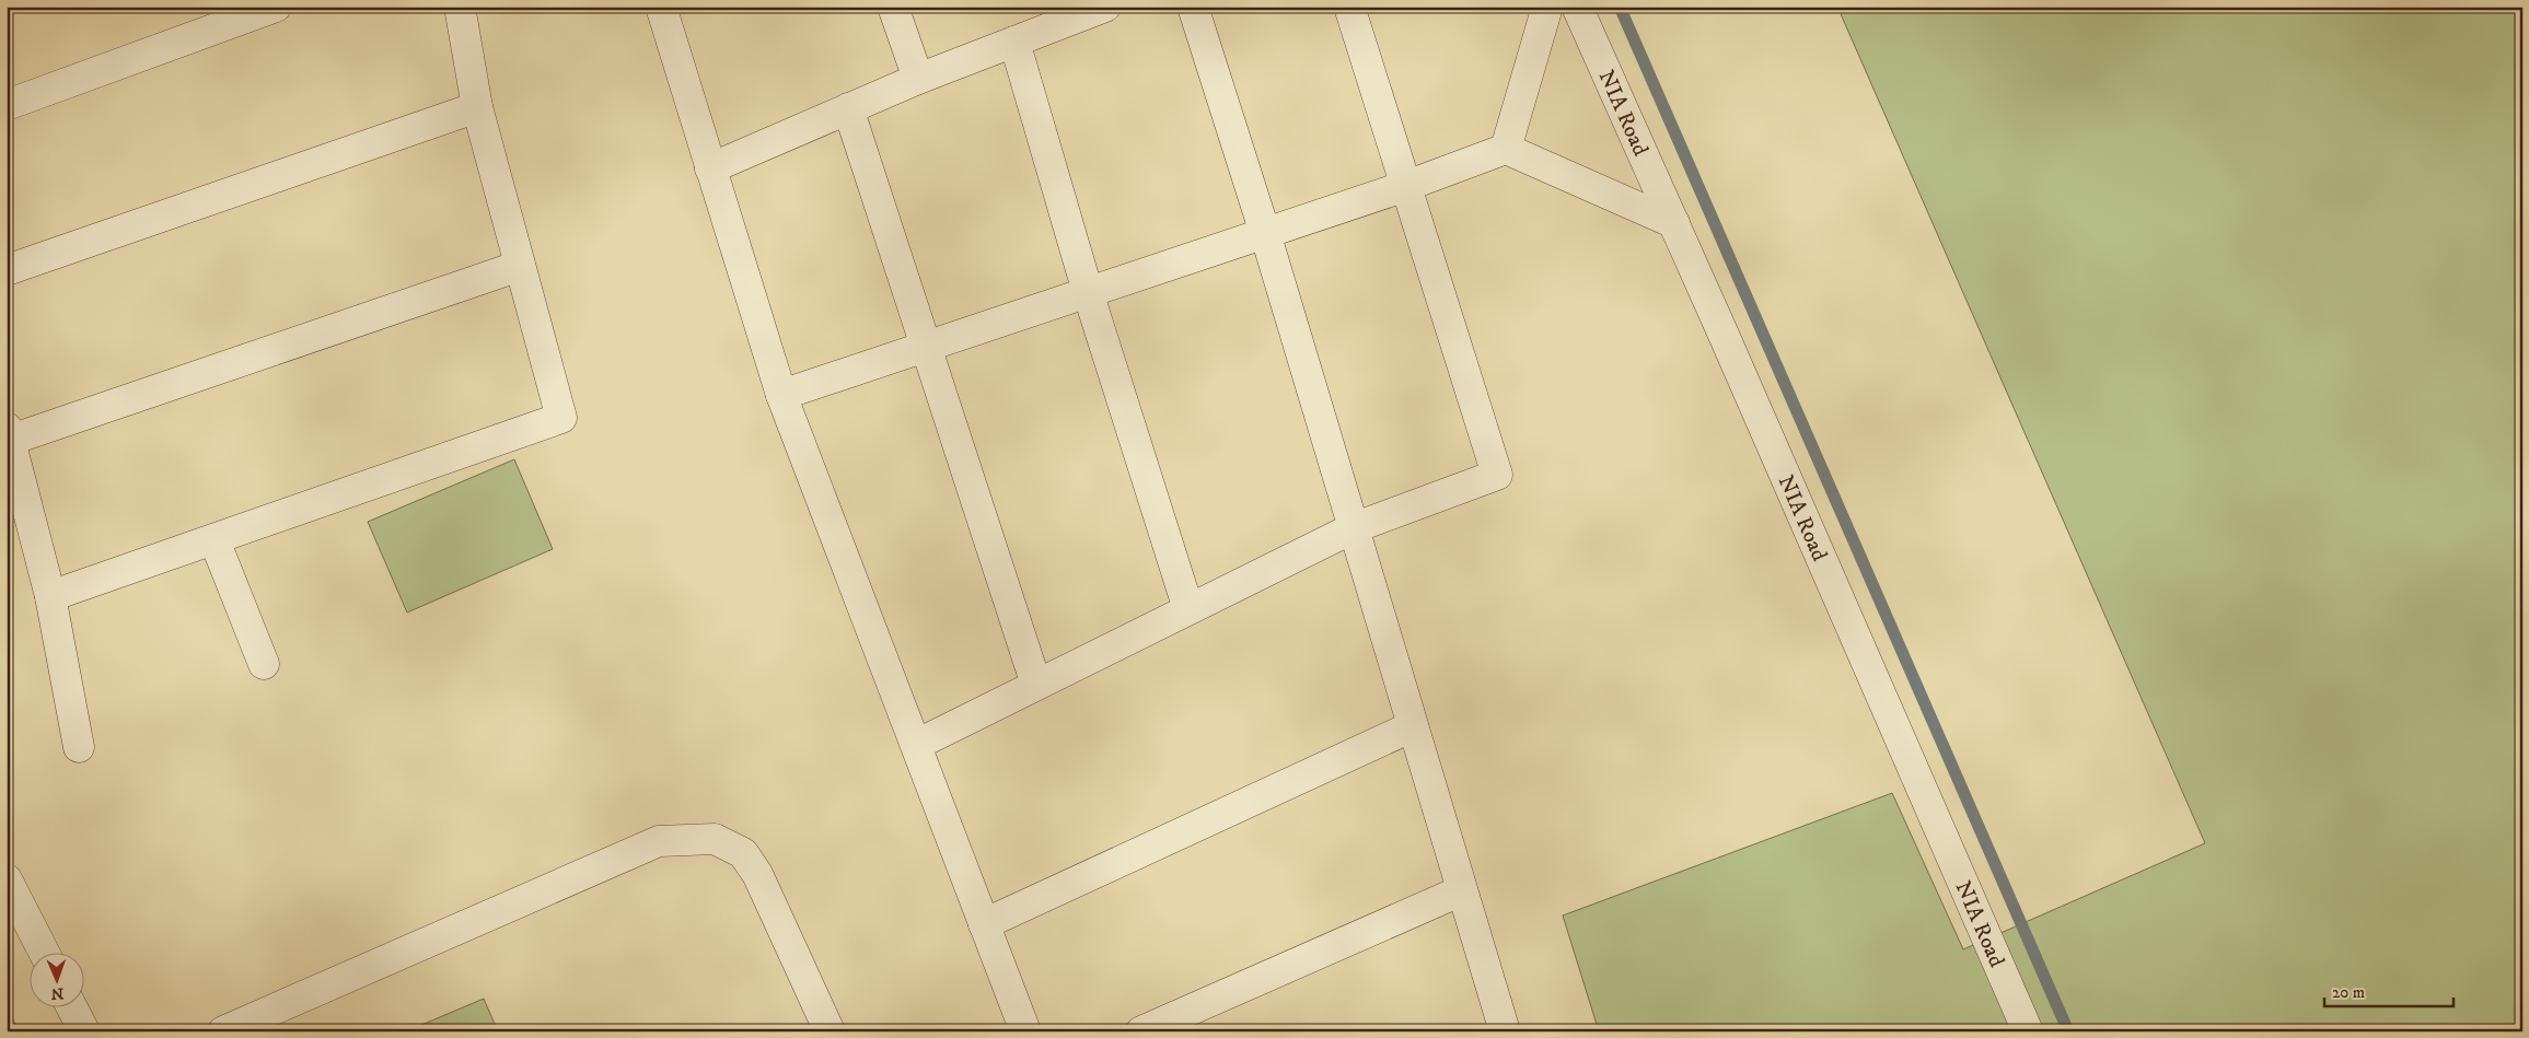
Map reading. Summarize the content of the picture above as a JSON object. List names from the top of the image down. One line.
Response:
{"streets":{"street":["NIA Road"]},"scale_bar":"20 m","north":"bottom"}
